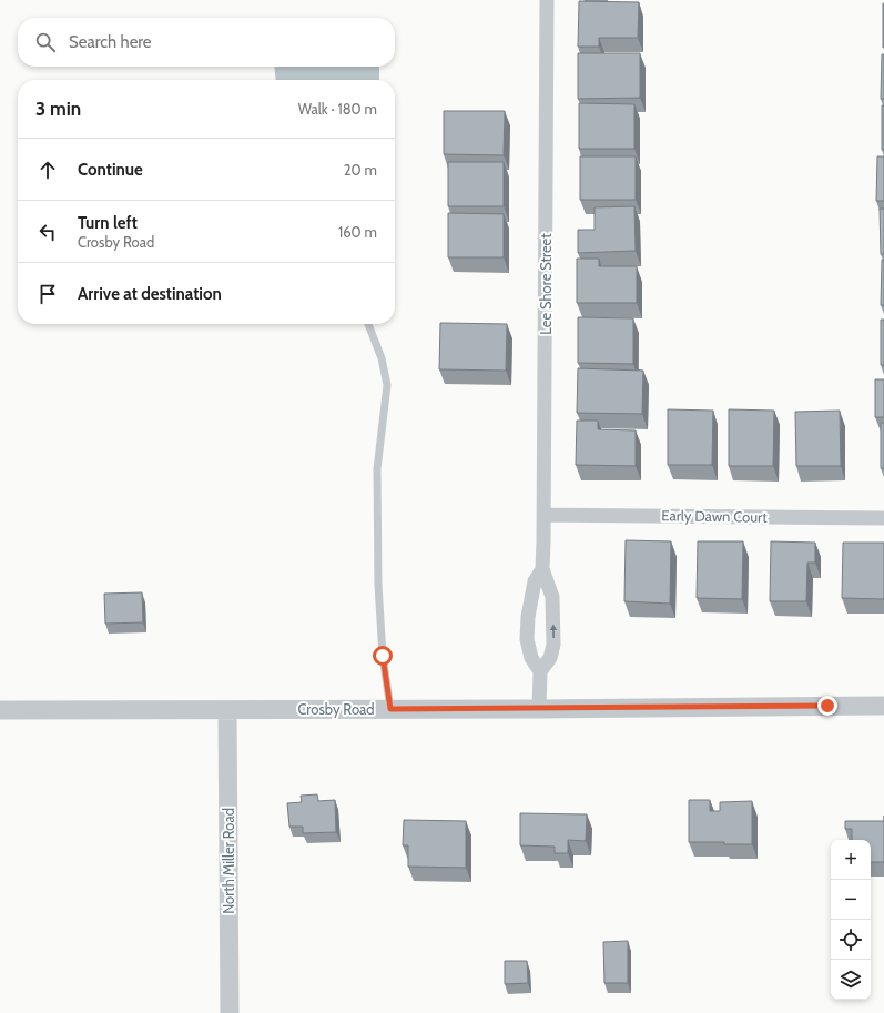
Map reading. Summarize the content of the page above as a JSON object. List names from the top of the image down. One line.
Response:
{"streets":{"street":["Lee Shore Street","Early Dawn Court","Crosby Road","North Miller Road"]},"crossings":[["Lee Shore Street","Early Dawn Court"],["Crosby Road","North Miller Road"]],"page":{"search":"Search here","heading":["3 min","Walk · 180 m"],"list":[["Continue","20 m"],["Turn left","Crosby Road","160 m"],"Arrive at destination"],"map_buttons":["+","−"]}}
